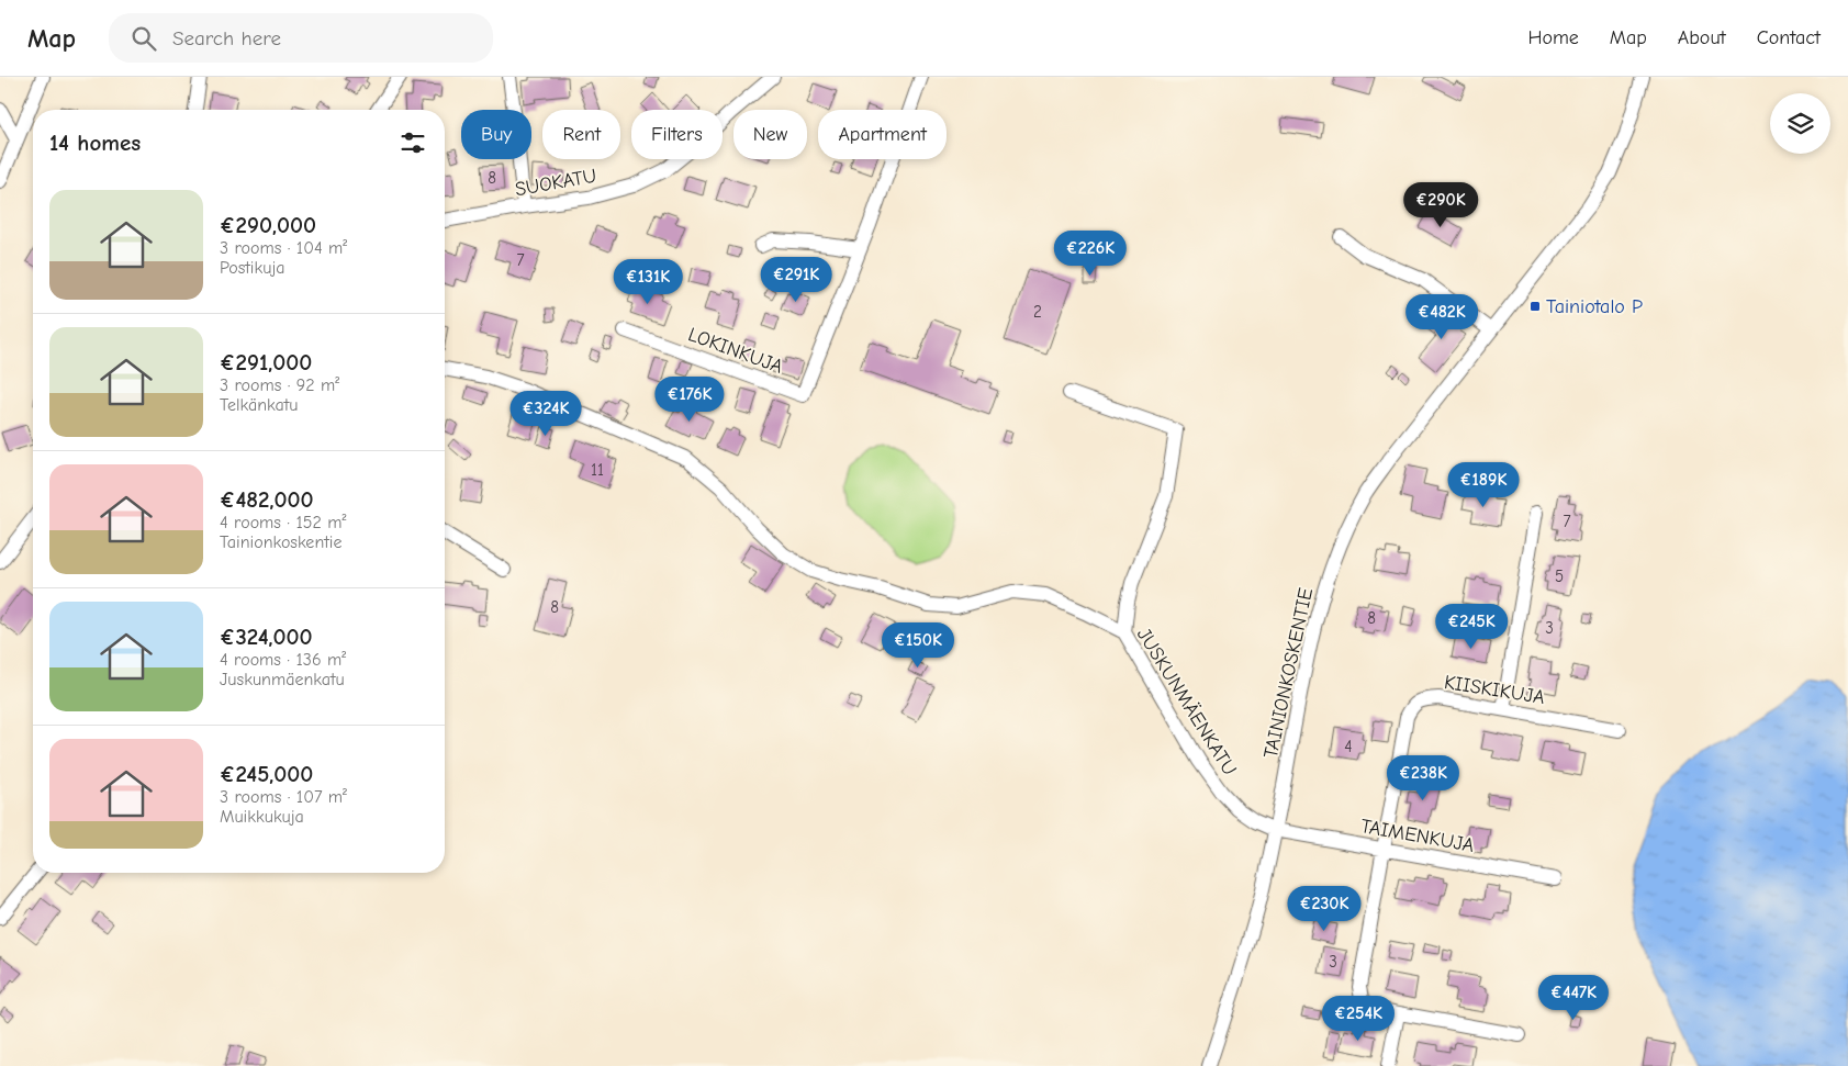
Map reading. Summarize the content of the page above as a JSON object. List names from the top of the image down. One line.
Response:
{"streets":{"street":["SUOKATU","LOKINKUJA","TAINIONKOSKENTIE","KIISKIKUJA","JUSKUNMÄENKATU","TAIMENKUJA"]},"crossings":[["TAINIONKOSKENTIE","JUSKUNMÄENKATU"],["TAINIONKOSKENTIE","TAIMENKUJA"],["KIISKIKUJA","TAIMENKUJA"],["JUSKUNMÄENKATU","TAIMENKUJA"]],"places":{"transit":["Tainiotalo P"]},"house_numbers":["8","7","2","11","7","5","8","8","3","4","3"],"page":{"header":"Map","search":"Search here","nav":["Home","Map","About","Contact"],"chip":["Buy","Rent","Filters","New","Apartment"],"heading":"14 homes","list":[{"name":"€290,000","note":"3 rooms · 104 m² · Postikuja"},{"name":"€291,000","note":"3 rooms · 92 m² · Telkänkatu"},{"name":"€482,000","note":"4 rooms · 152 m² · Tainionkoskentie"},{"name":"€324,000","note":"4 rooms · 136 m² · Juskunmäenkatu"},{"name":"€245,000","note":"3 rooms · 107 m² · Muikkukuja"}],"price":["€290K","€226K","€291K","€131K","€482K","€176K","€324K","€189K","€245K","€150K","€238K","€230K","€447K","€254K"]}}
